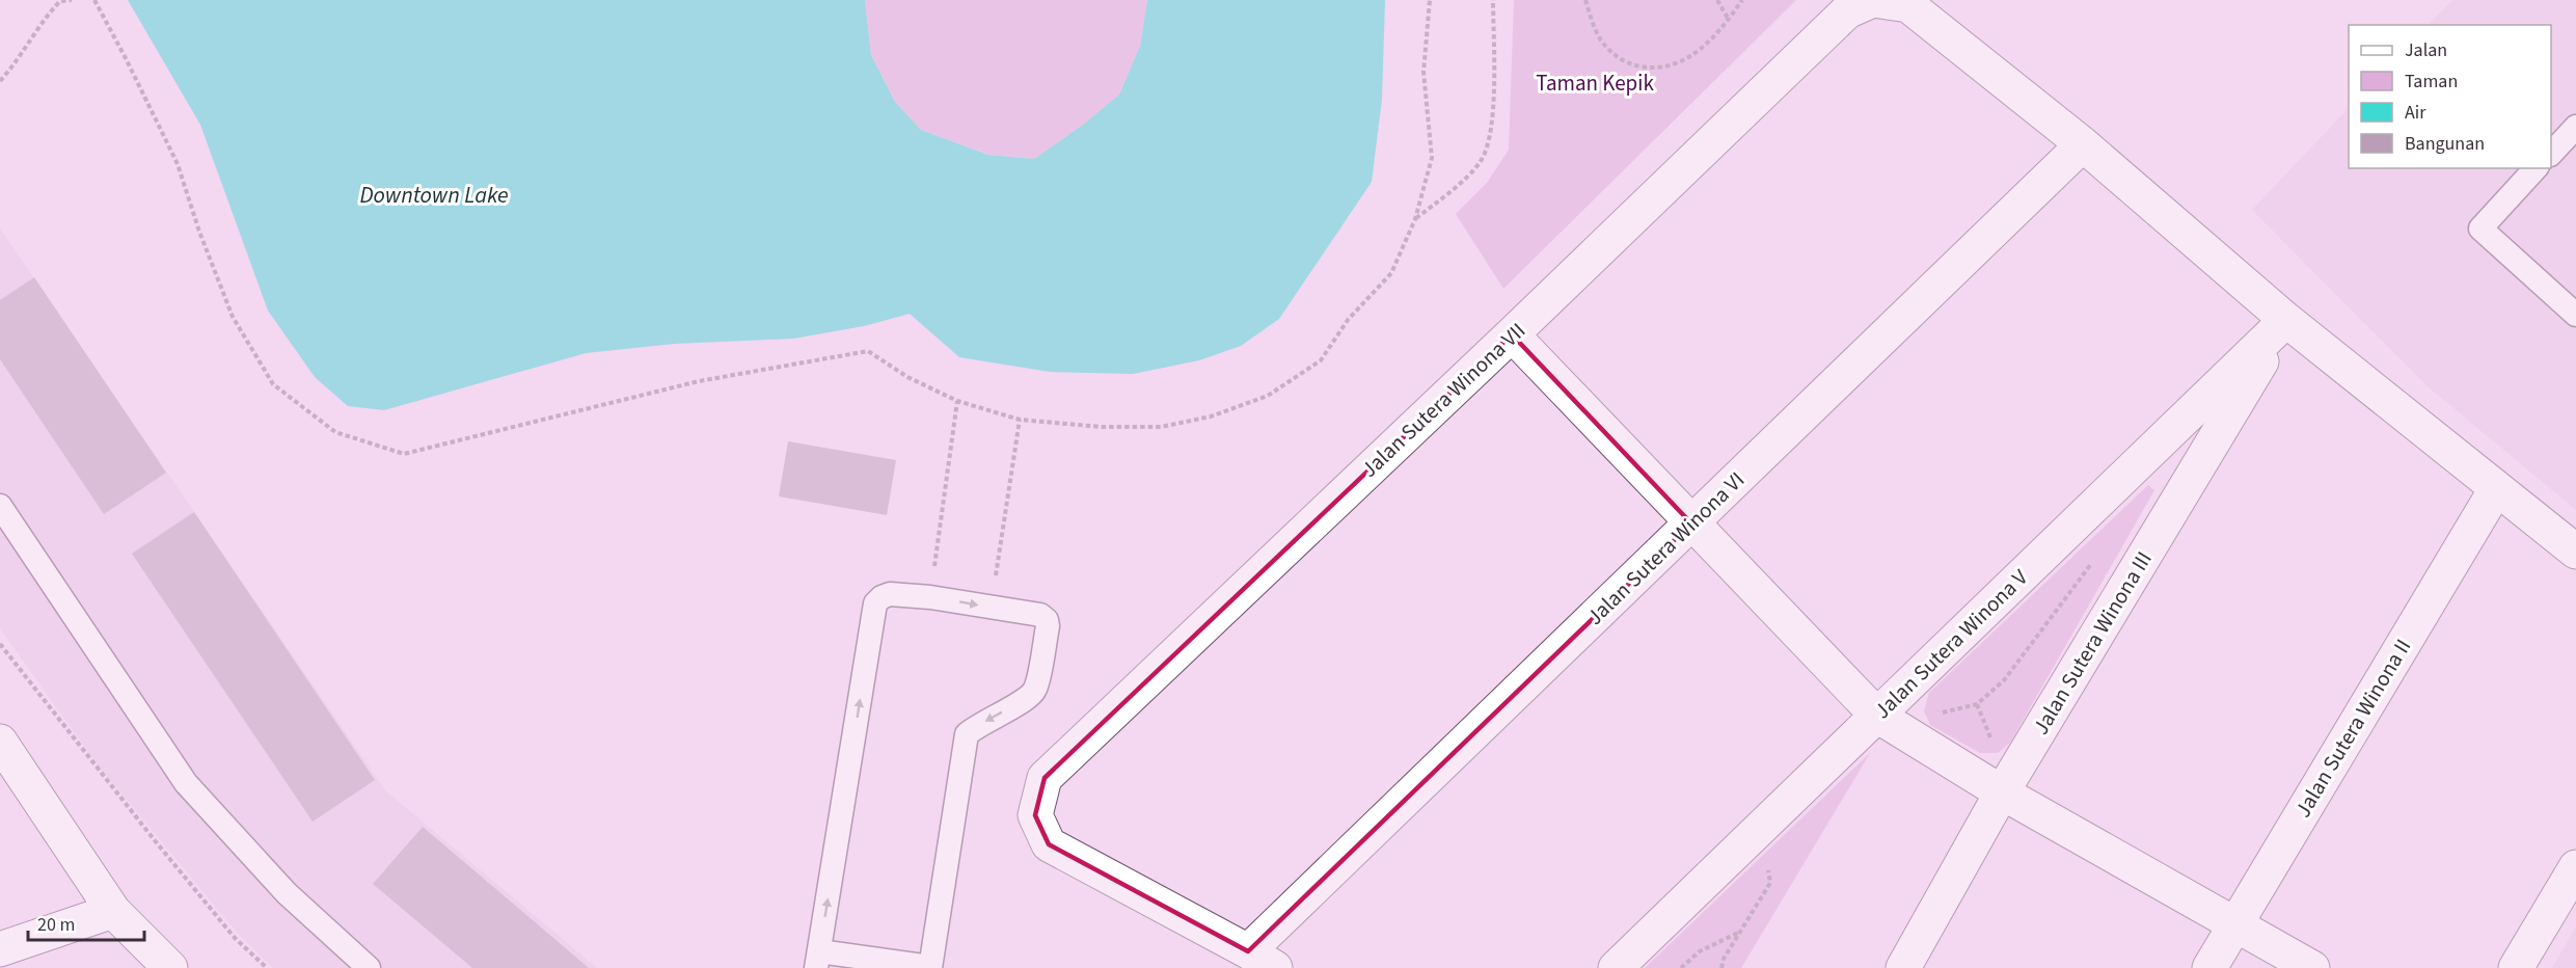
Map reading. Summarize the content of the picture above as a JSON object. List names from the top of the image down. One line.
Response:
{"streets":{"street":["Jalan Sutera Winona VII","Jalan Sutera Winona VI","Jalan Sutera Winona III","Jalan Sutera Winona V","Jalan Sutera Winona II"]},"crossings":[["Jalan Sutera Winona VII","Jalan Sutera Winona VI"],["Jalan Sutera Winona III","Jalan Sutera Winona V"]],"water":["Downtown Lake"],"parks":["Taman Kepik"],"legend":["Jalan","Taman","Air","Bangunan"],"scale_bar":"20 m"}
